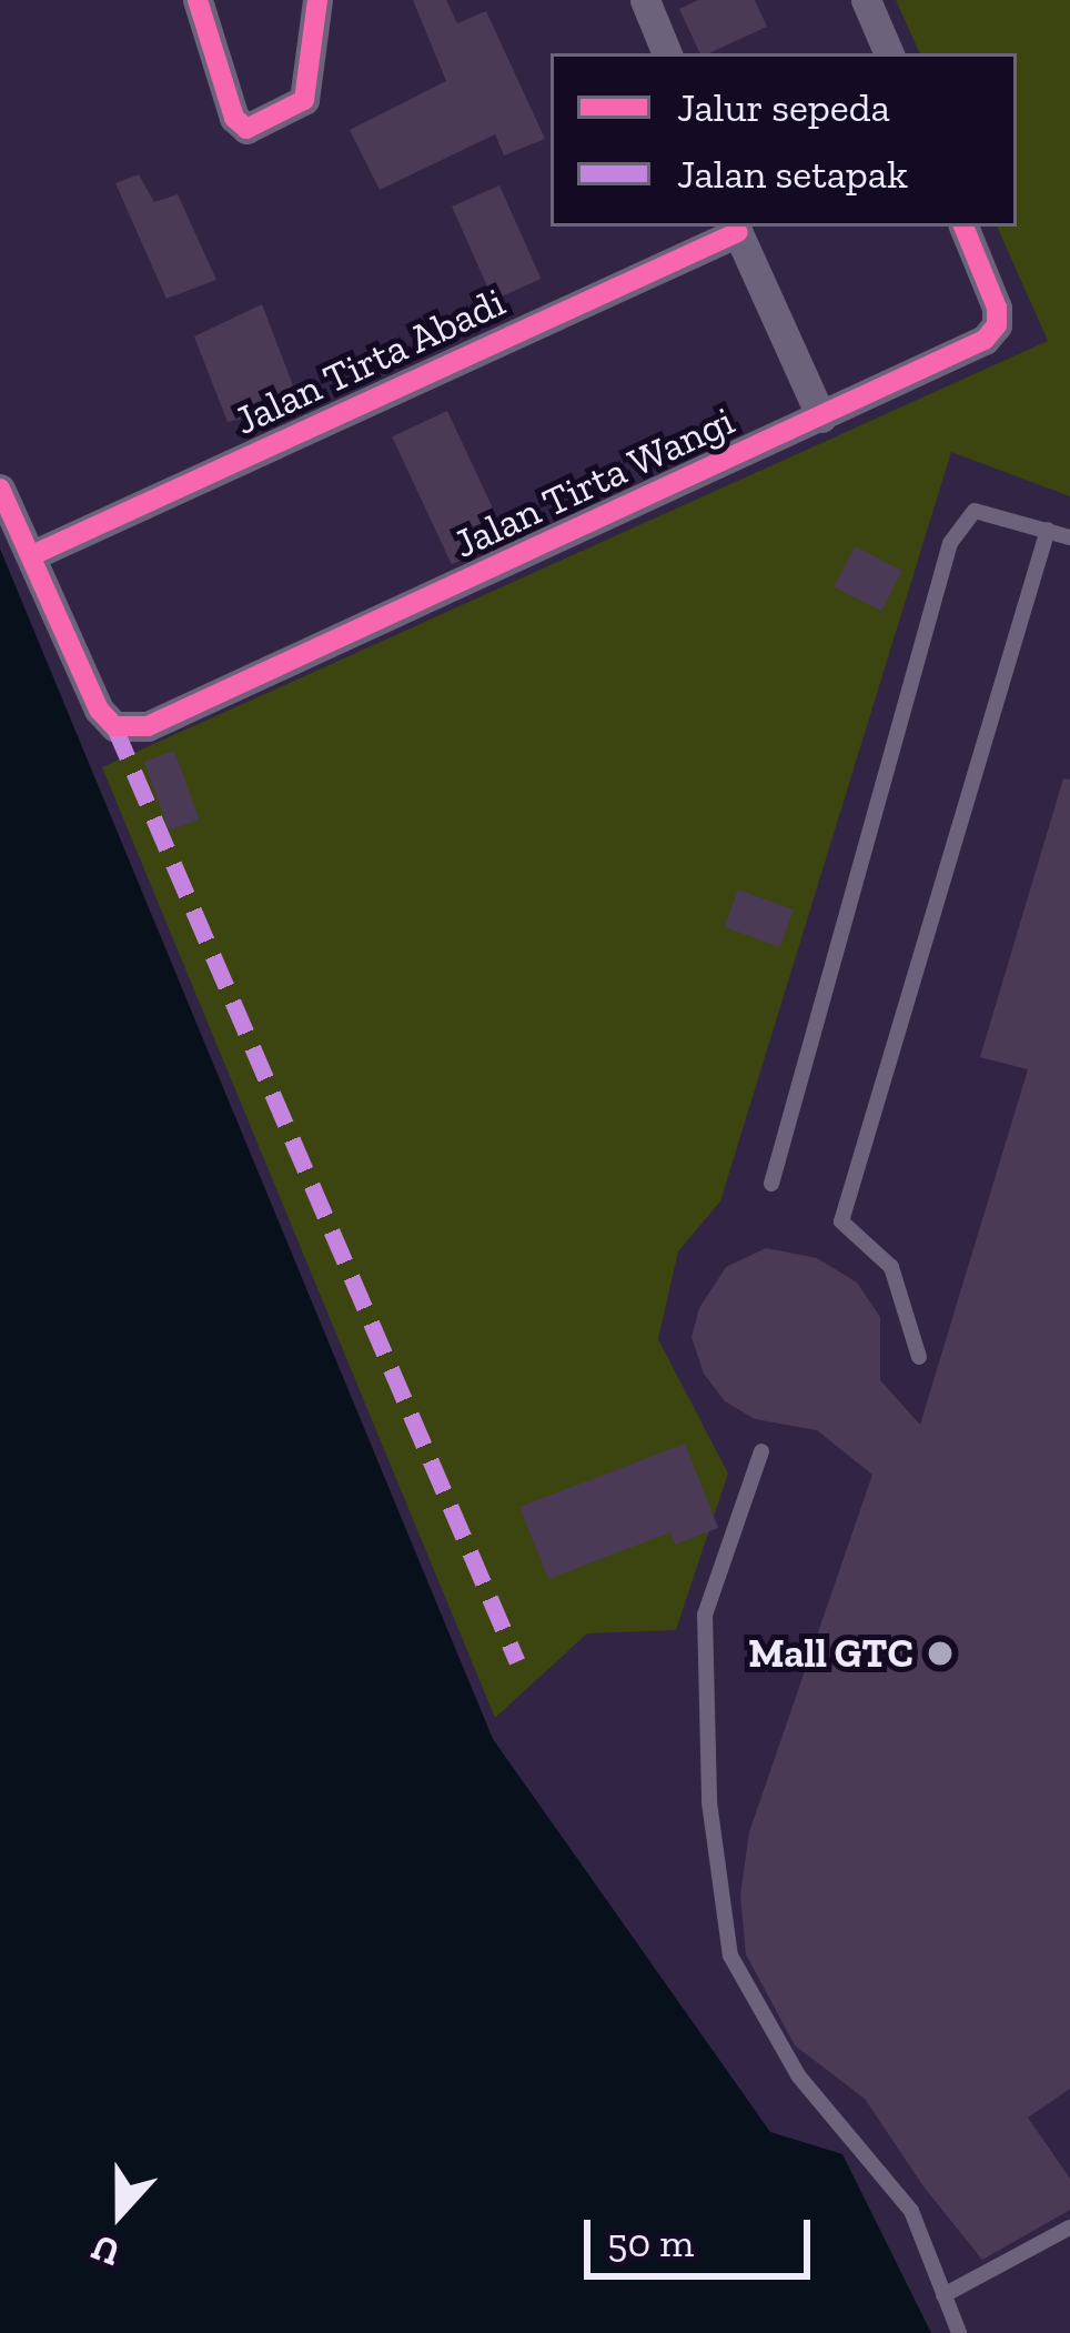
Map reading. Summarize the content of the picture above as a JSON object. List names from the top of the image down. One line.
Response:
{"streets":{"street":["Jalan Tirta Abadi","Jalan Tirta Wangi"]},"crossings":[["Jalan Tirta Abadi","Jalan Tirta Wangi"]],"places":["Mall GTC"],"legend":["Jalur sepeda","Jalan setapak"],"scale_bar":"50 m","north":"bottom"}
